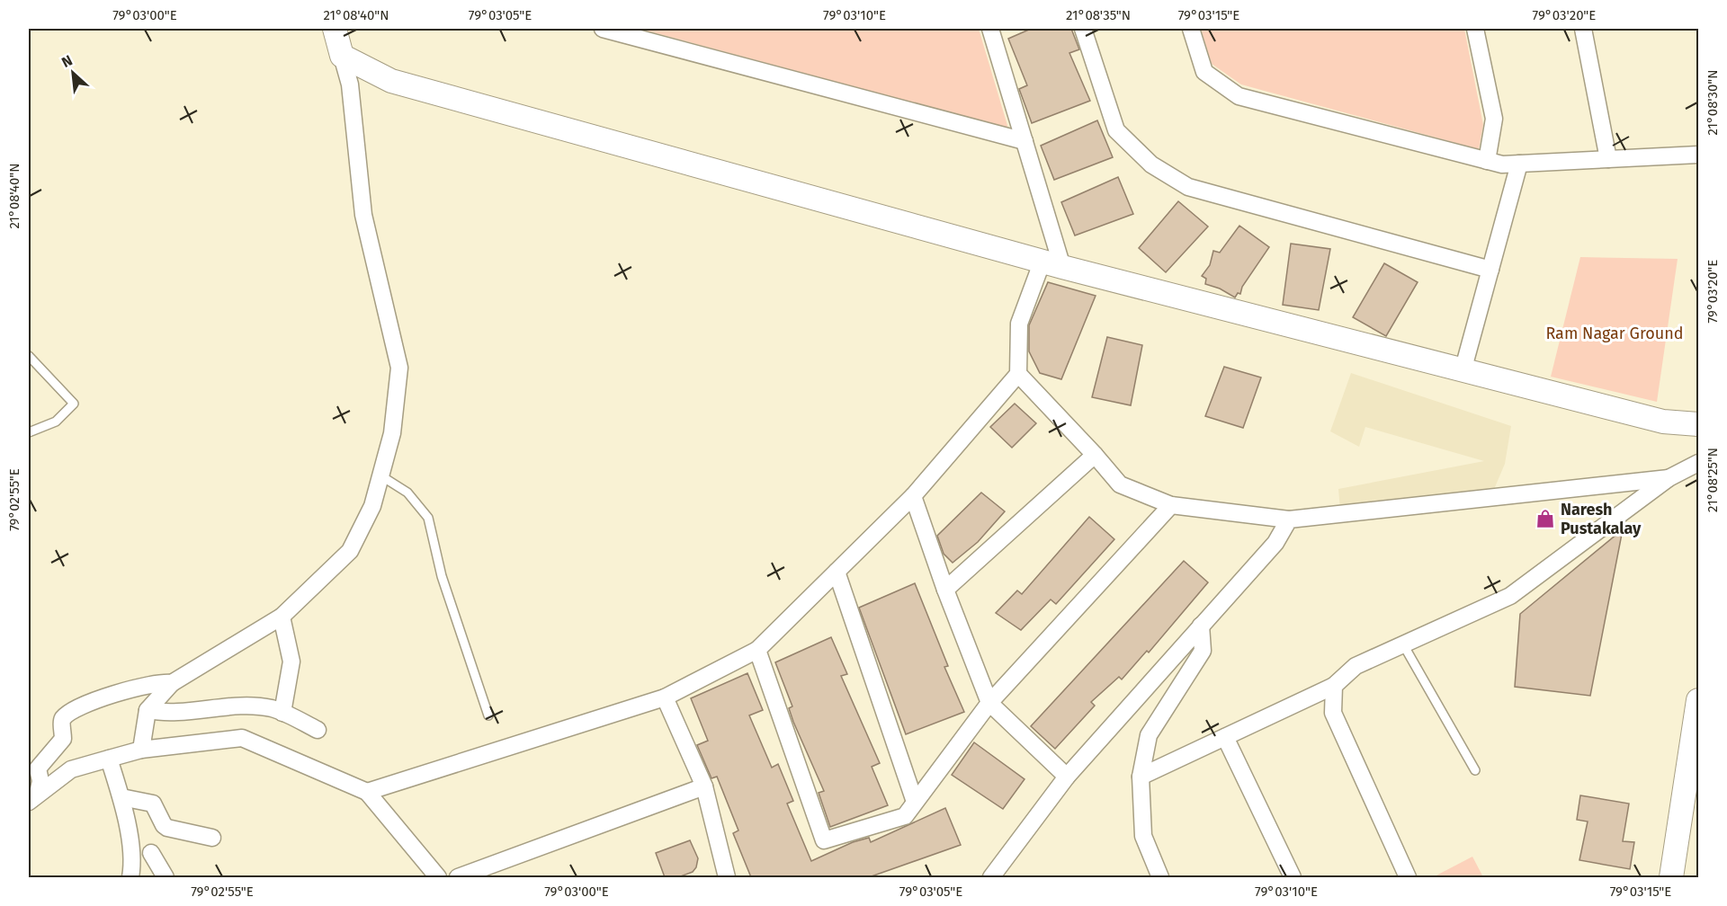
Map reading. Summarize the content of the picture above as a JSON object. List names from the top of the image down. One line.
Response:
{"parks":["Ram Nagar Ground"],"places":{"shop":["Naresh Pustakalay"]},"north":"top left","coordinates":["79°03'00\"E","21°08'40\"N","79°03'05\"E","79°03'10\"E","21°08'35\"N","79°03'15\"E","79°03'20\"E","21°08'30\"N","21°08'25\"N","79°02'55\"E"]}
